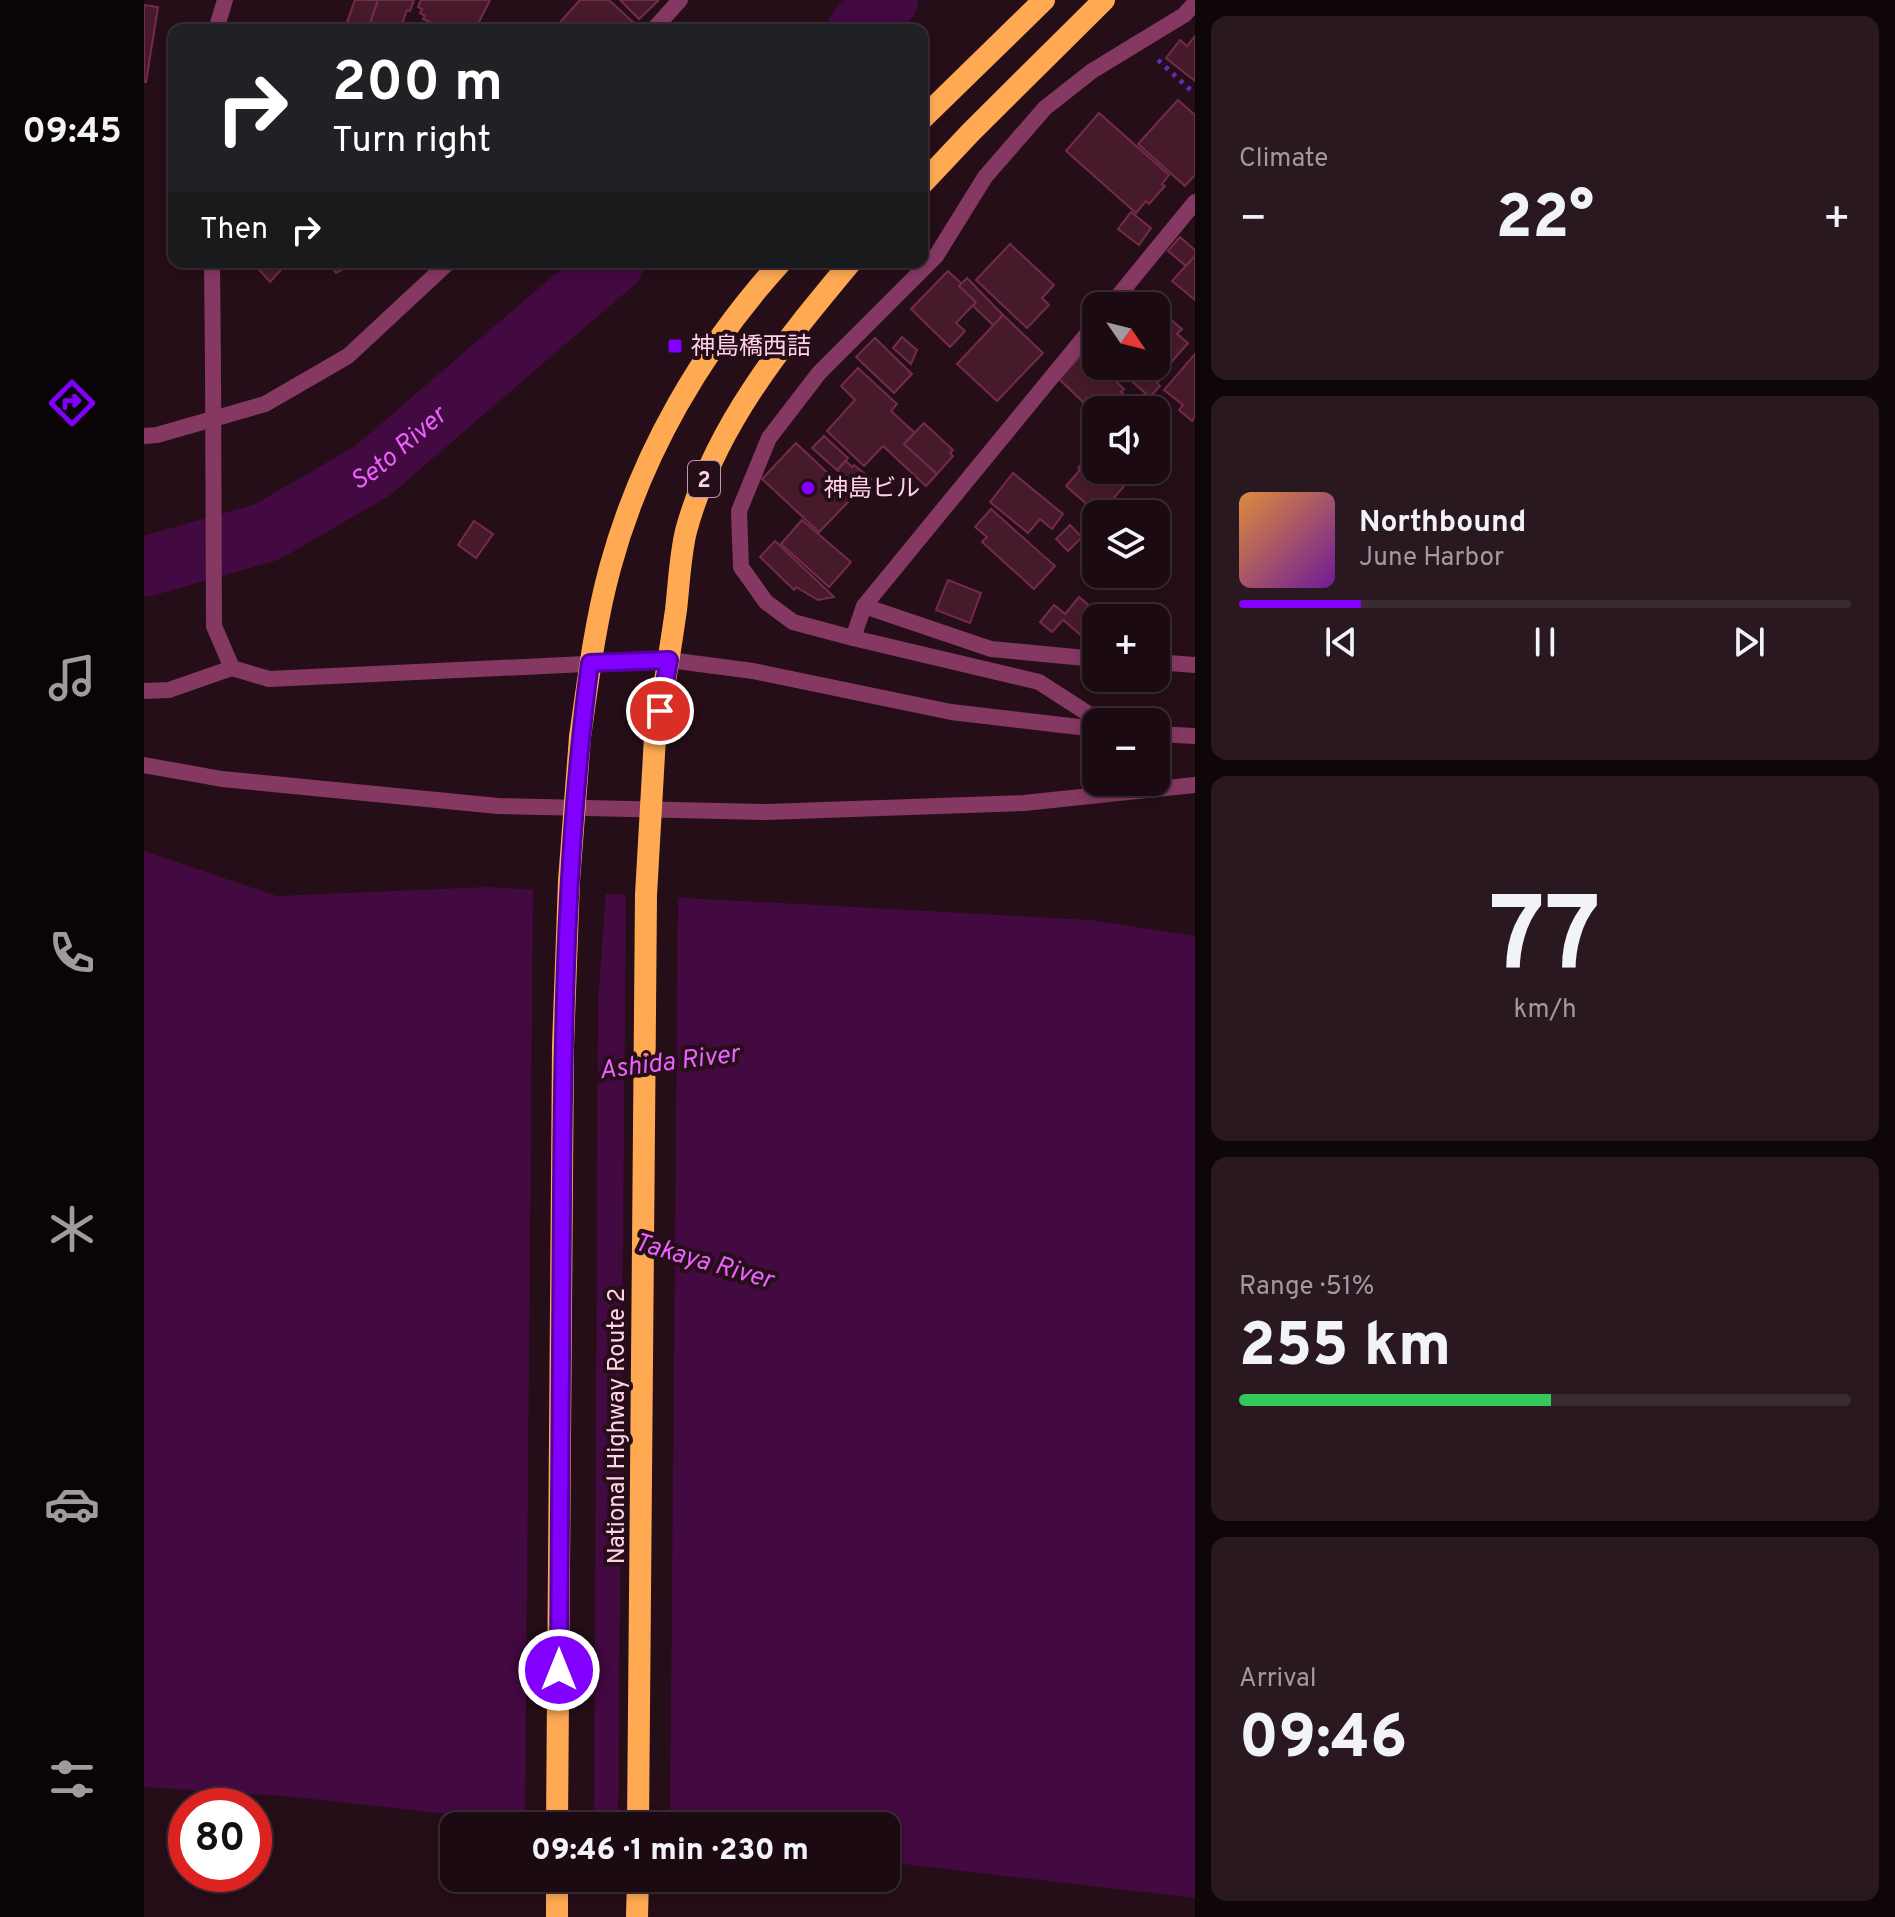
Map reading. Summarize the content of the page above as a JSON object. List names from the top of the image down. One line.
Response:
{"streets":{"highway":["2","National Highway Route 2"]},"water":["Seto River","Ashida River","Takaya River"],"places":{"transit":["神島橋西詰"],"other":["神島ビル"]},"north":"bottom right","page":{"tabs":"09:45","tile":["Climate",["77","km/h"],["Range · 51%","255 km"],["Arrival","09:46"]],"turn":["200 m","Turn right"],"heat":["−","22°","+"],"then":"Then","map_buttons":["+","−"],"song":["Northbound","June Harbor"],"limit":"80","trip":"09:46 · 1 min · 230 m"}}
